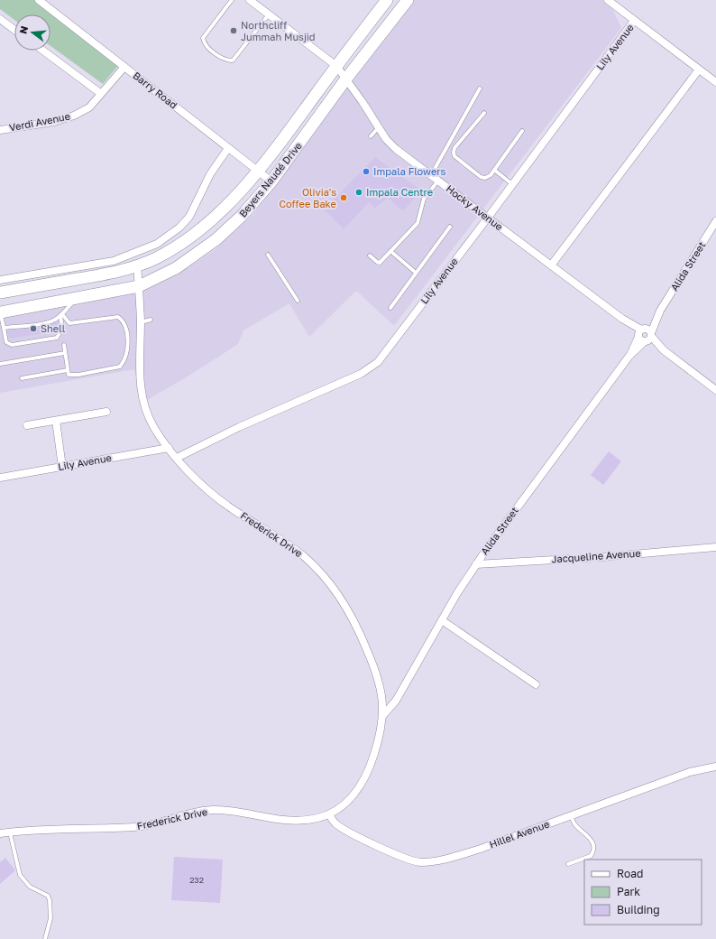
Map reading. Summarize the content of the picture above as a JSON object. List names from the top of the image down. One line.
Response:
{"streets":{"main road":["Beyers Naudé Drive"],"street":["Lily Avenue","Barry Road","Verdi Avenue","Hocky Avenue","Alida Street","Frederick Drive","Jacqueline Avenue","Hillel Avenue"]},"crossings":[["Lily Avenue","Hocky Avenue"],["Lily Avenue","Frederick Drive"],["Barry Road","Verdi Avenue"],["Barry Road","Beyers Naudé Drive"],["Beyers Naudé Drive","Hocky Avenue"],["Beyers Naudé Drive","Frederick Drive"],["Hocky Avenue","Alida Street"],["Alida Street","Frederick Drive"],["Alida Street","Jacqueline Avenue"],["Frederick Drive","Hillel Avenue"]],"places":["Northcliff Jummah Musjid","Impala Flowers","Impala Centre","Olivia's Coffee Bake","Shell"],"house_numbers":["232"],"legend":["Road","Park","Building"],"north":"left"}
